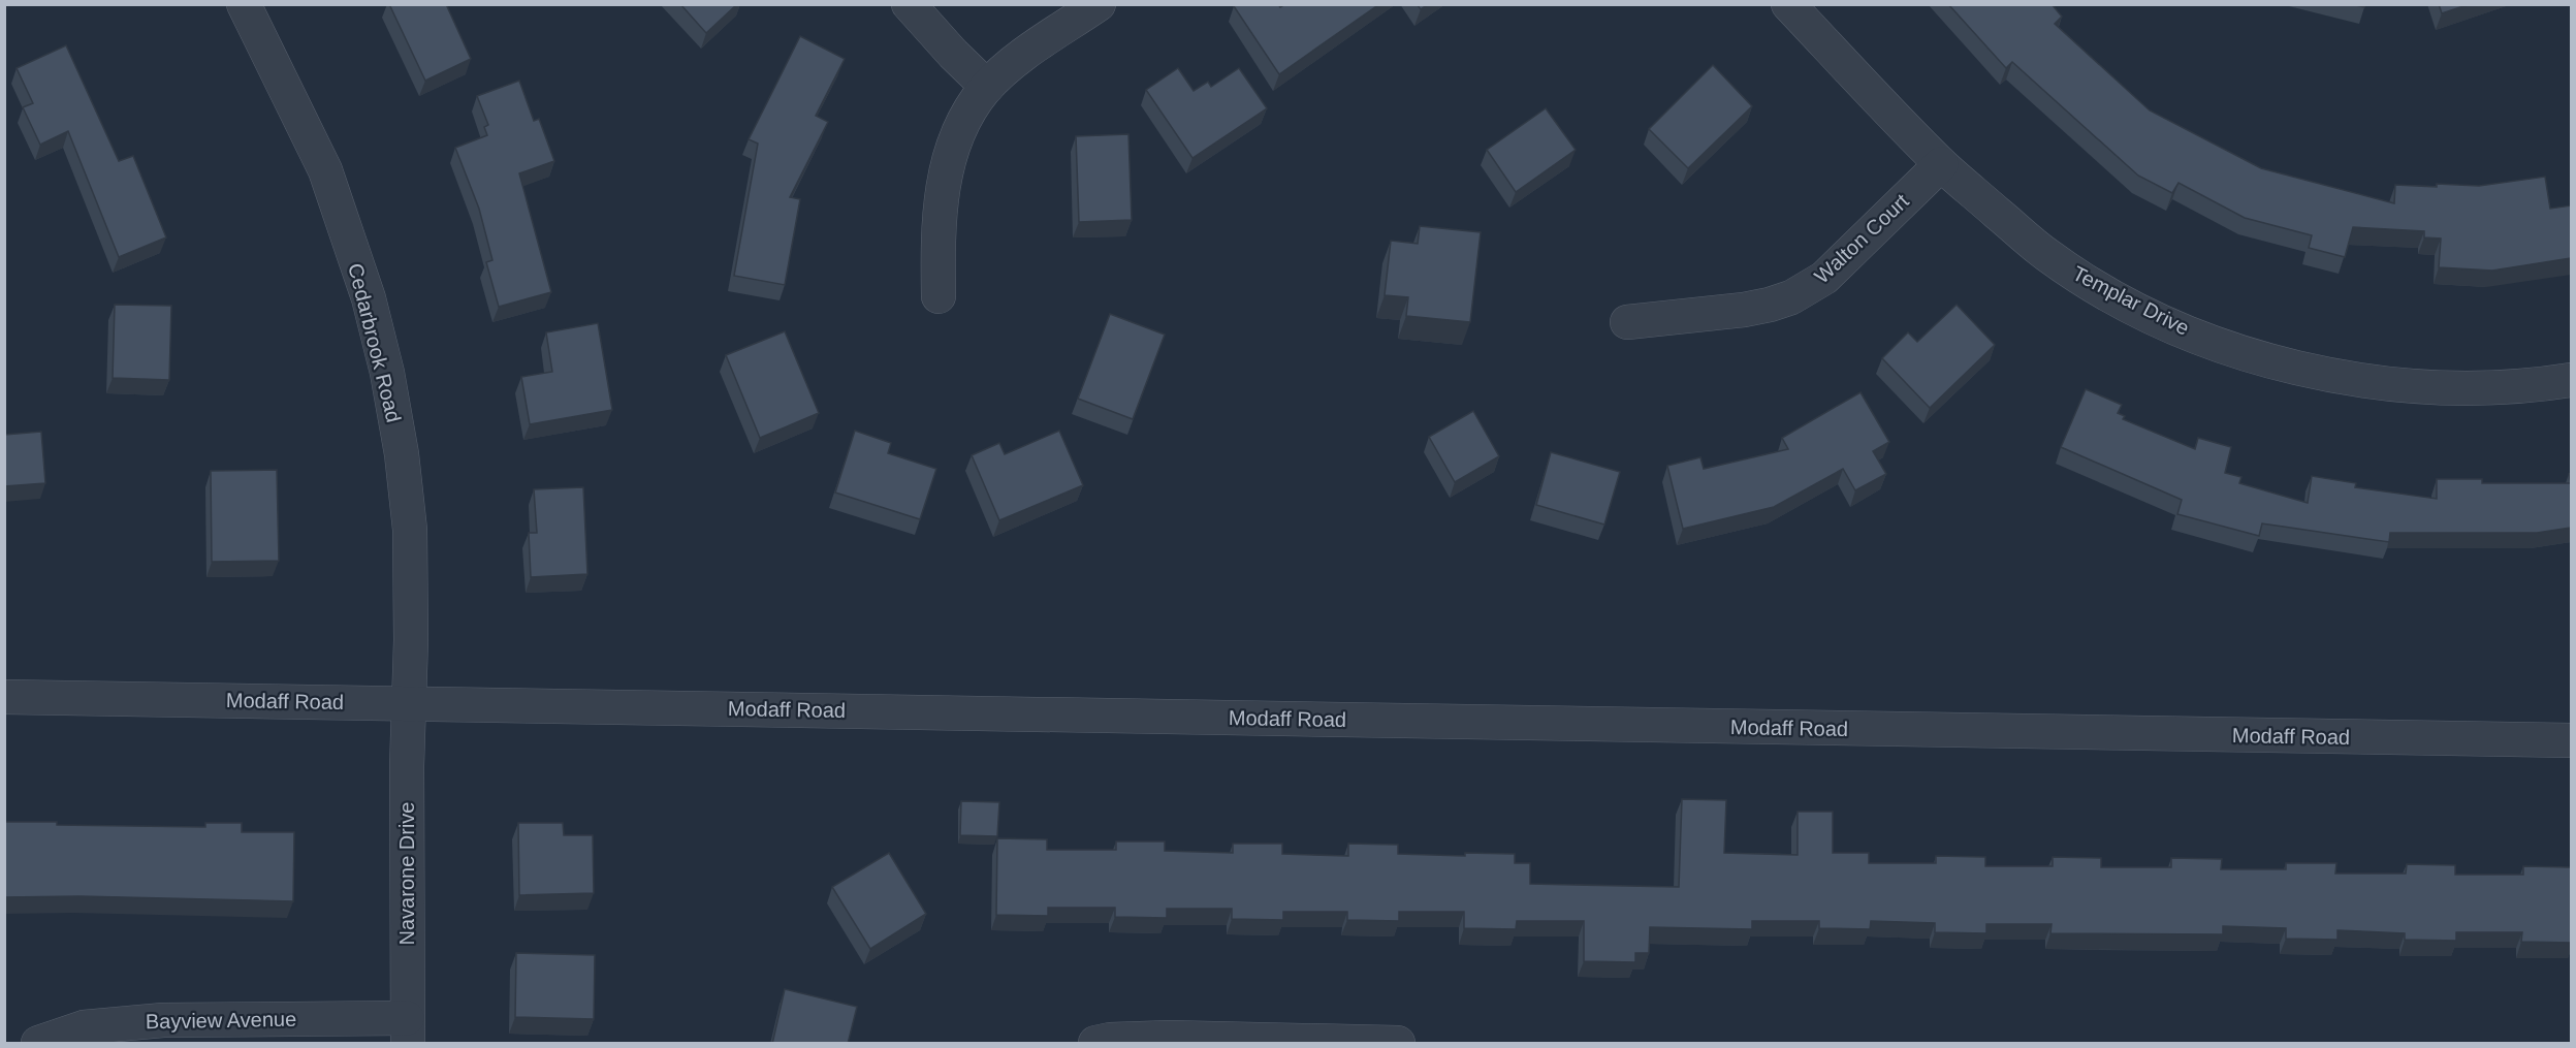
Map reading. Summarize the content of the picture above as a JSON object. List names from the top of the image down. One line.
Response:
{"streets":{"street":["Walton Court","Templar Drive","Cedarbrook Road","Modaff Road","Navarone Drive","Bayview Avenue"]},"crossings":[["Walton Court","Templar Drive"],["Cedarbrook Road","Modaff Road"],["Cedarbrook Road","Navarone Drive"],["Modaff Road","Navarone Drive"],["Navarone Drive","Bayview Avenue"]]}
